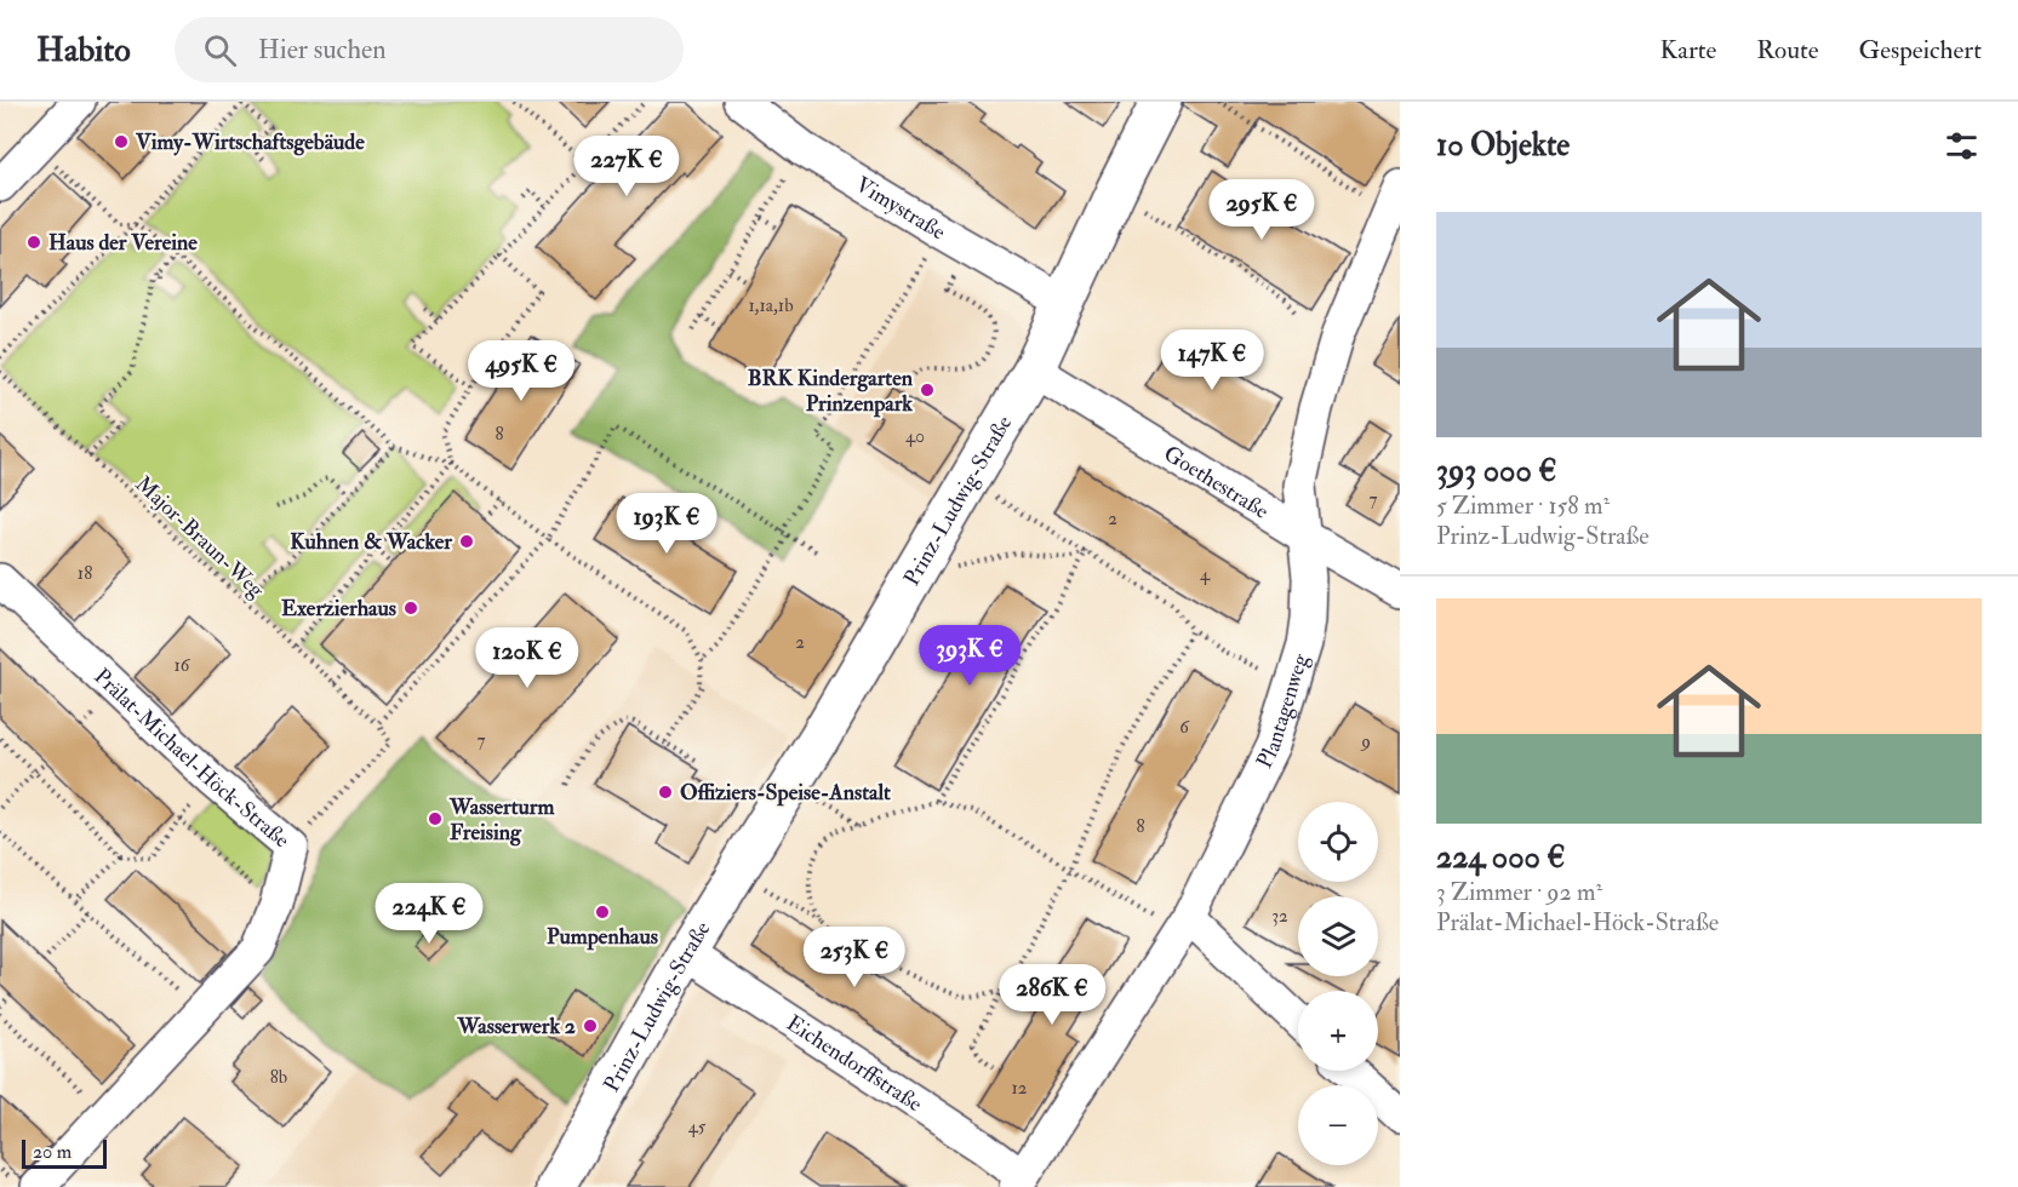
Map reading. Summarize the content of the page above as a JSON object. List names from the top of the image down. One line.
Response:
{"streets":{"street":["Vimystraße","Goethestraße","Prinz-Ludwig-Straße","Plantagenweg","Prälat-Michael-Höck-Straße","Eichendorffstraße"],"path":["Major-Braun-Weg"]},"crossings":[["Vimystraße","Prinz-Ludwig-Straße"],["Goethestraße","Prinz-Ludwig-Straße"],["Goethestraße","Plantagenweg"],["Prinz-Ludwig-Straße","Eichendorffstraße"],["Plantagenweg","Eichendorffstraße"]],"places":["Vimy-Wirtschaftsgebäude","Haus der Vereine","BRK Kindergarten Prinzenpark","Kuhnen & Wacker","Exerzierhaus","Offiziers-Speise-Anstalt","Wasserturm Freising","Pumpenhaus","Wasserwerk 2"],"house_numbers":["1,1a,1b","8","40","7","2","18","4","2","16","6","7","9","8","32","8b","12","45"],"scale_bar":"20 m","page":{"header":"Habito","search":"Hier suchen","nav":["Karte","Route","Gespeichert"],"heading":"10 Objekte","price":["227K €","295K €","147K €","495K €","193K €","393K €","120K €","224K €","253K €","286K €"],"list":[{"name":"393 000 €","note":"5 Zimmer · 158 m² · Prinz-Ludwig-Straße"},{"name":"224 000 €","note":"3 Zimmer · 92 m² · Prälat-Michael-Höck-Straße"}],"map_buttons":["+","−"],"scale":"20 m"}}
